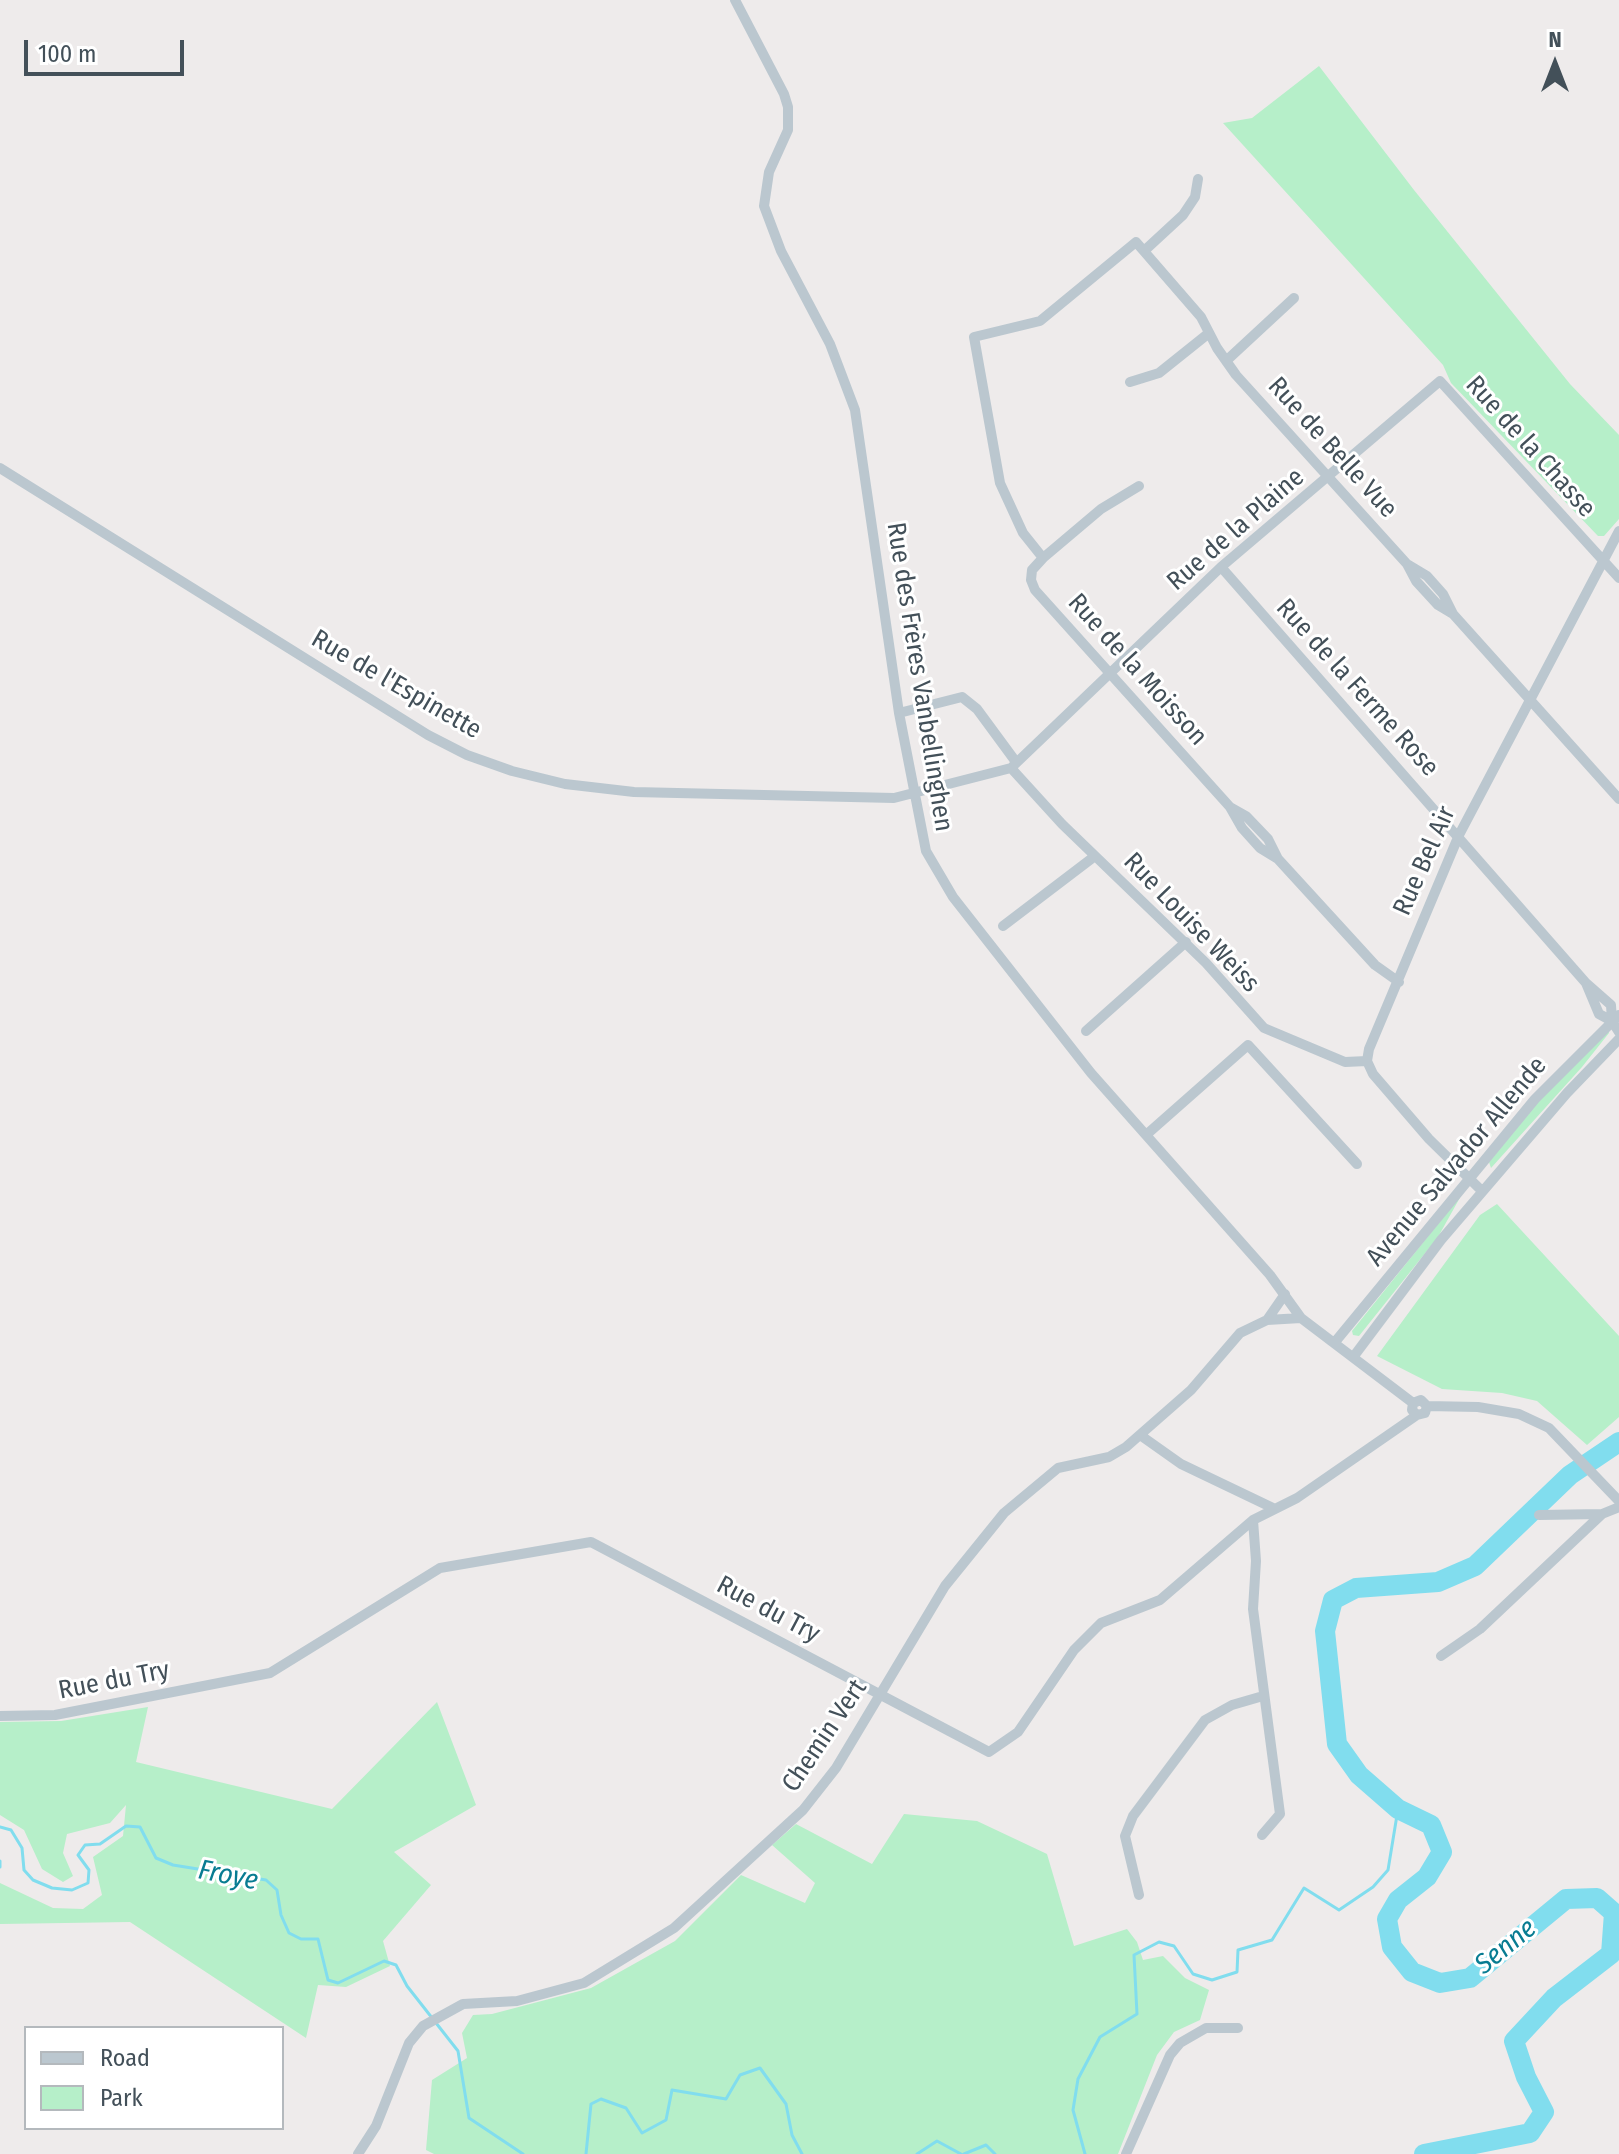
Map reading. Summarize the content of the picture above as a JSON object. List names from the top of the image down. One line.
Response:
{"streets":{"street":["Rue de la Chasse","Rue de Belle Vue","Rue de la Plaine","Rue de la Moisson","Rue des Frères Vanbellinghen","Rue de l'Espinette","Rue de la Ferme Rose","Rue Bel Air","Rue Louise Weiss","Avenue Salvador Allende","Rue du Try","Chemin Vert"]},"crossings":[["Rue de la Chasse","Rue de la Plaine"],["Rue de la Chasse","Rue Bel Air"],["Rue de Belle Vue","Rue de la Plaine"],["Rue de Belle Vue","Rue Bel Air"],["Rue de la Plaine","Rue de la Moisson"],["Rue de la Plaine","Rue de l'Espinette"],["Rue de la Plaine","Rue de la Ferme Rose"],["Rue de la Plaine","Rue Louise Weiss"],["Rue de la Moisson","Rue Bel Air"],["Rue des Frères Vanbellinghen","Rue de l'Espinette"],["Rue des Frères Vanbellinghen","Rue Louise Weiss"],["Rue des Frères Vanbellinghen","Avenue Salvador Allende"],["Rue des Frères Vanbellinghen","Rue du Try"],["Rue des Frères Vanbellinghen","Chemin Vert"],["Rue de l'Espinette","Rue Louise Weiss"],["Rue de la Ferme Rose","Rue Bel Air"],["Rue de la Ferme Rose","Avenue Salvador Allende"],["Rue Bel Air","Rue Louise Weiss"],["Rue du Try","Chemin Vert"]],"water":["Froye","Senne"],"legend":["Road","Park"],"scale_bar":"100 m","north":"top"}
